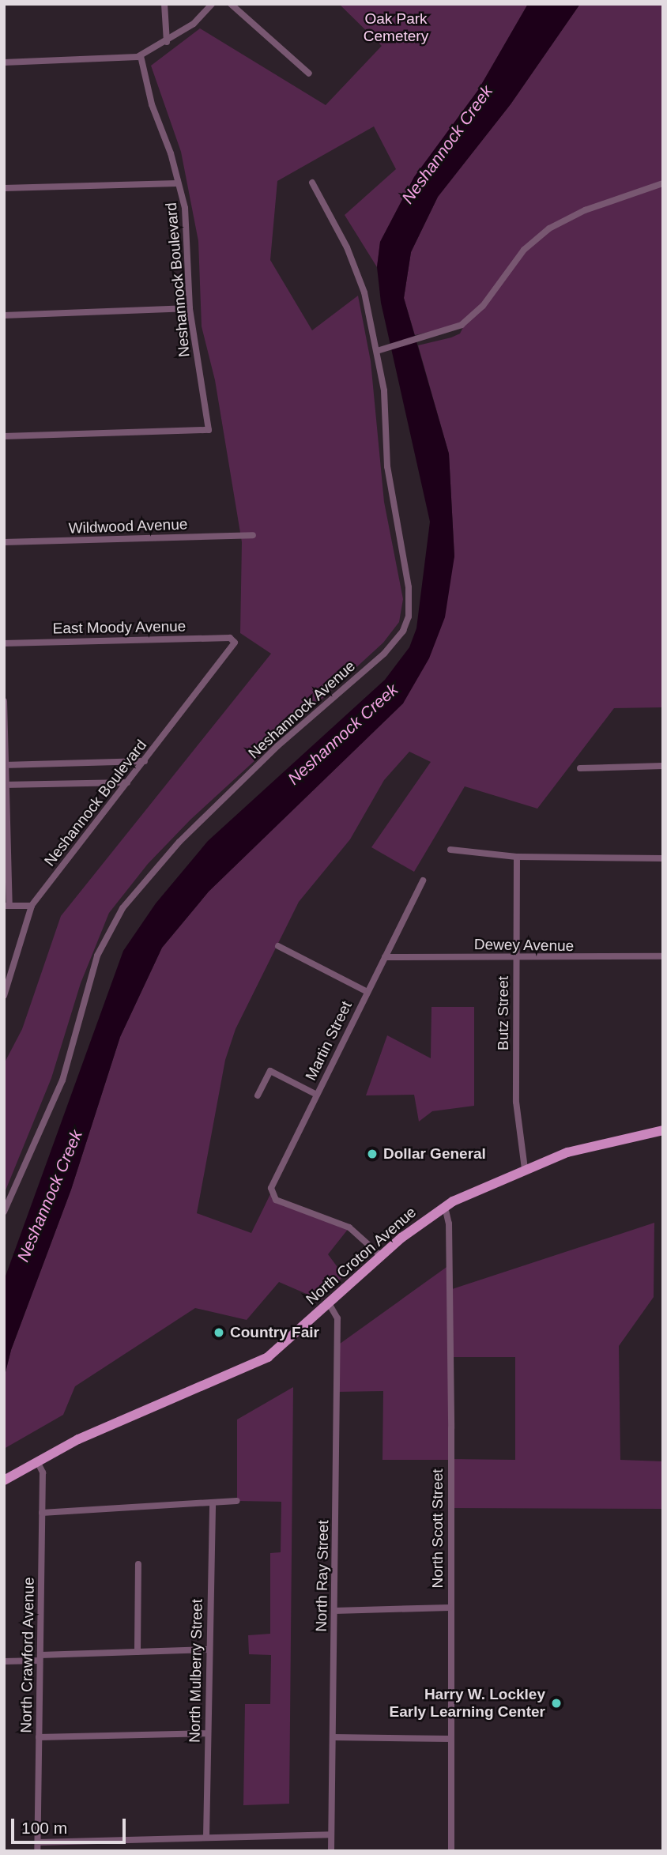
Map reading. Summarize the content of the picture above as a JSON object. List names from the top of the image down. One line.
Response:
{"streets":{"main road":["North Croton Avenue"],"street":["Neshannock Boulevard","Wildwood Avenue","East Moody Avenue","Neshannock Avenue","Dewey Avenue","Butz Street","Martin Street","North Scott Street","North Ray Street","North Crawford Avenue","North Mulberry Street"]},"crossings":[["Neshannock Boulevard","East Moody Avenue"],["Dewey Avenue","Butz Street"],["Dewey Avenue","Martin Street"],["Butz Street","North Croton Avenue"],["Martin Street","North Croton Avenue"],["North Croton Avenue","North Scott Street"],["North Croton Avenue","North Ray Street"],["North Croton Avenue","North Crawford Avenue"]],"water":["Neshannock Creek"],"parks":["Oak Park Cemetery"],"places":["Dollar General","Country Fair","Harry W. Lockley Early Learning Center"],"scale_bar":"100 m"}
